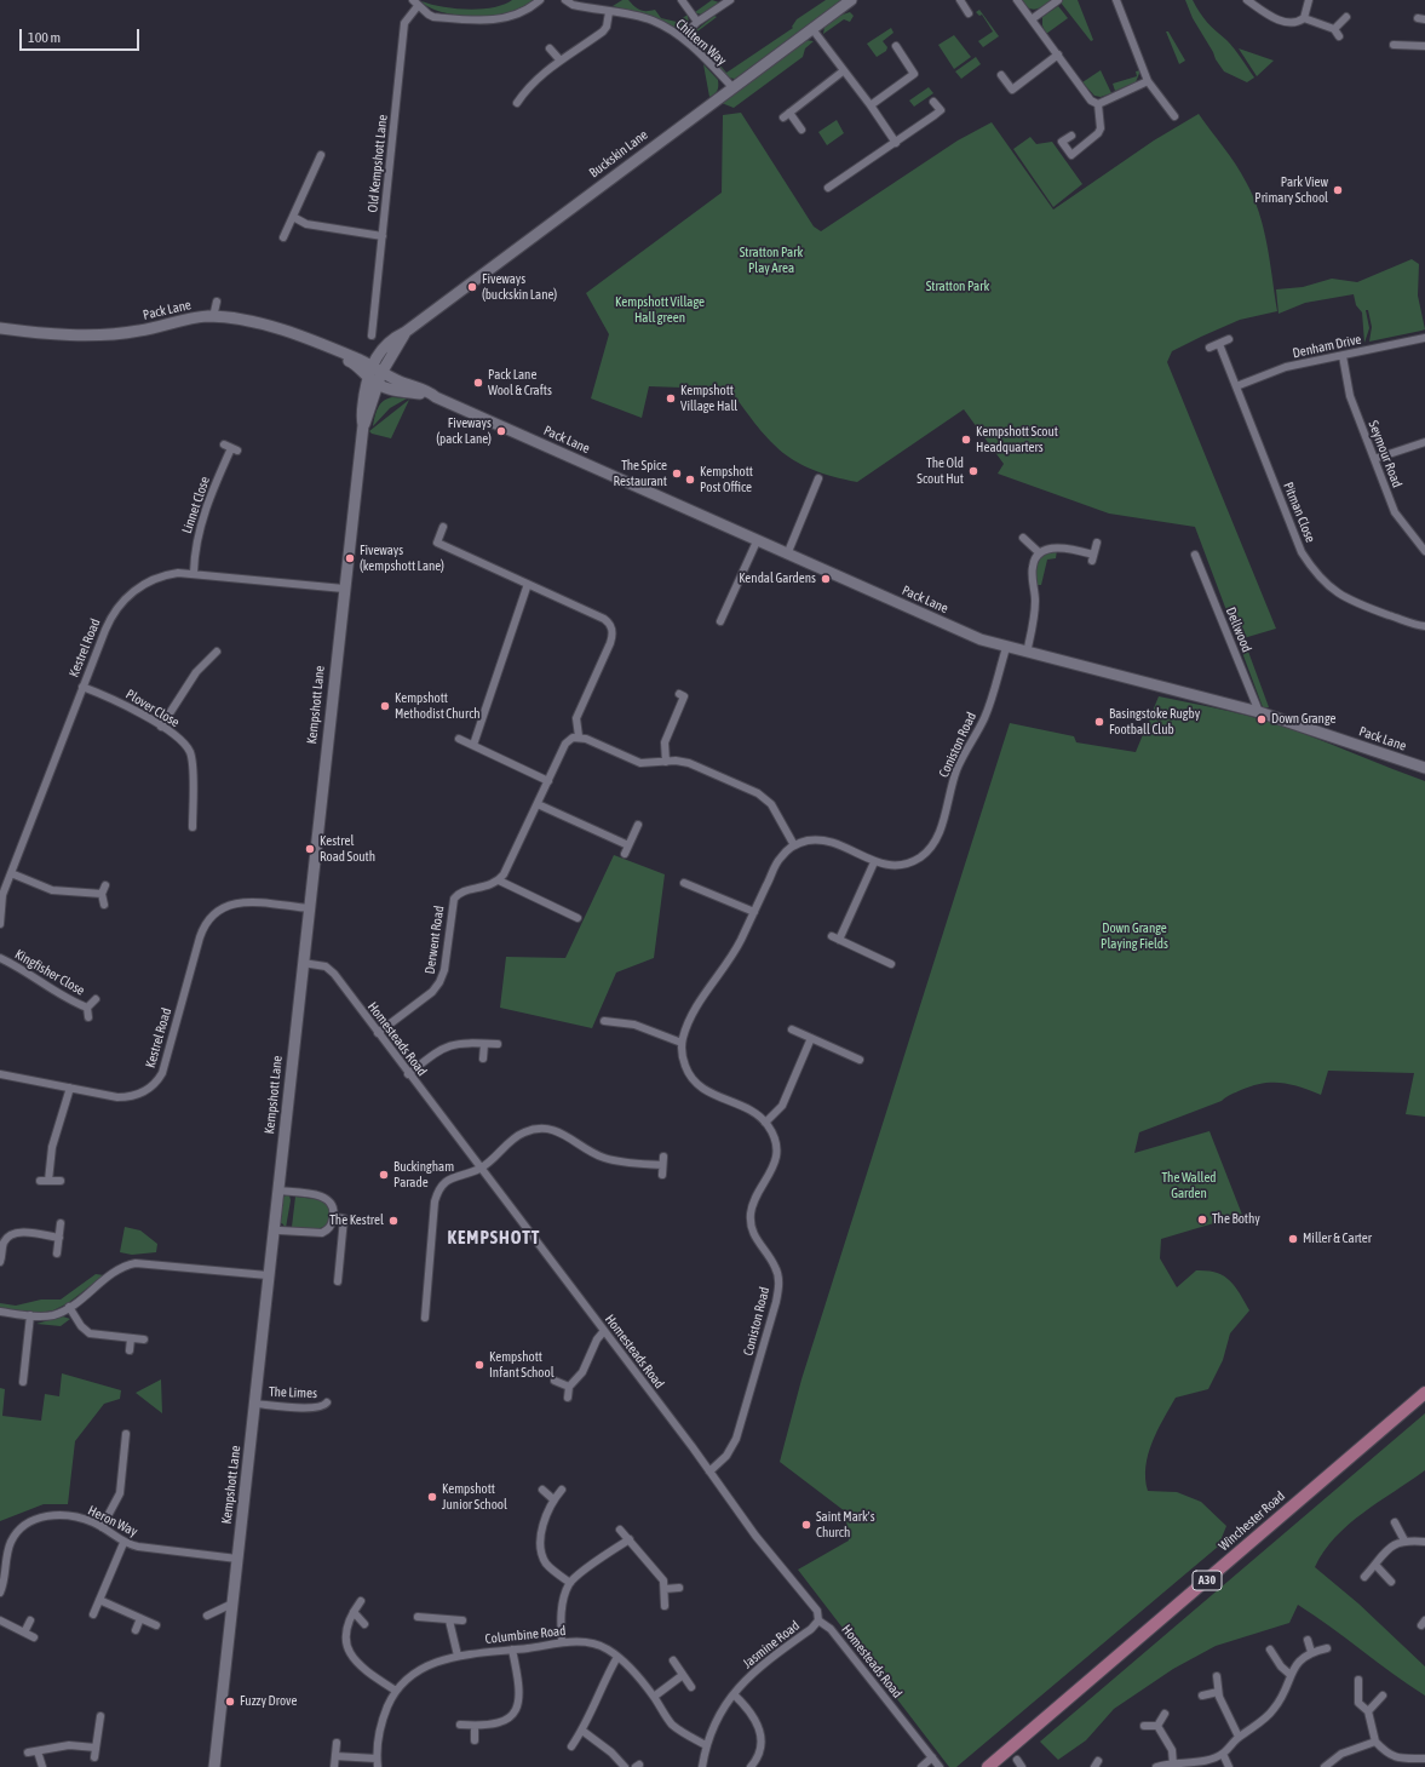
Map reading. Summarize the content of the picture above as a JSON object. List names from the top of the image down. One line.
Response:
{"streets":{"main road":["Winchester Road","A30"],"street":["Chiltern Way","Buckskin Lane","Old Kempshott Lane","Pack Lane","Denham Drive","Seymour Road","Linnet Close","Pitman Close","Dellwood","Kestrel Road","Kempshott Lane","Plover Close","Coniston Road","Derwent Road","Kingfisher Close","Homesteads Road","The Limes","Heron Way","Columbine Road","Jasmine Road"]},"crossings":[["Chiltern Way","Buckskin Lane"],["Buckskin Lane","Pack Lane"],["Buckskin Lane","Kempshott Lane"],["Pack Lane","Dellwood"],["Pack Lane","Kempshott Lane"],["Pack Lane","Coniston Road"],["Denham Drive","Seymour Road"],["Denham Drive","Pitman Close"],["Linnet Close","Kestrel Road"],["Kestrel Road","Kempshott Lane"],["Kestrel Road","Plover Close"],["Kempshott Lane","Homesteads Road"],["Kempshott Lane","The Limes"],["Kempshott Lane","Heron Way"],["Coniston Road","Homesteads Road"],["Derwent Road","Homesteads Road"],["Homesteads Road","Jasmine Road"],["Columbine Road","Jasmine Road"]],"districts":["KEMPSHOTT"],"parks":["Stratton Park Play Area","Stratton Park","Kempshott Village Hall green","Down Grange Playing Fields","The Walled Garden"],"places":["Park View Primary School","Fiveways (buckskin Lane)","Pack Lane Wool & Crafts","Kempshott Village Hall","Fiveways (pack Lane)","Kempshott Scout Headquarters","The Old Scout Hut","The Spice Restaurant","Kempshott Post Office","Fiveways (kempshott Lane)","Kendal Gardens","Kempshott Methodist Church","Down Grange","Basingstoke Rugby Football Club","Kestrel Road South","Buckingham Parade","The Bothy","The Kestrel","Miller & Carter","Kempshott Infant School","Kempshott Junior School","Saint Mark's Church","Fuzzy Drove"],"scale_bar":"100 m"}
